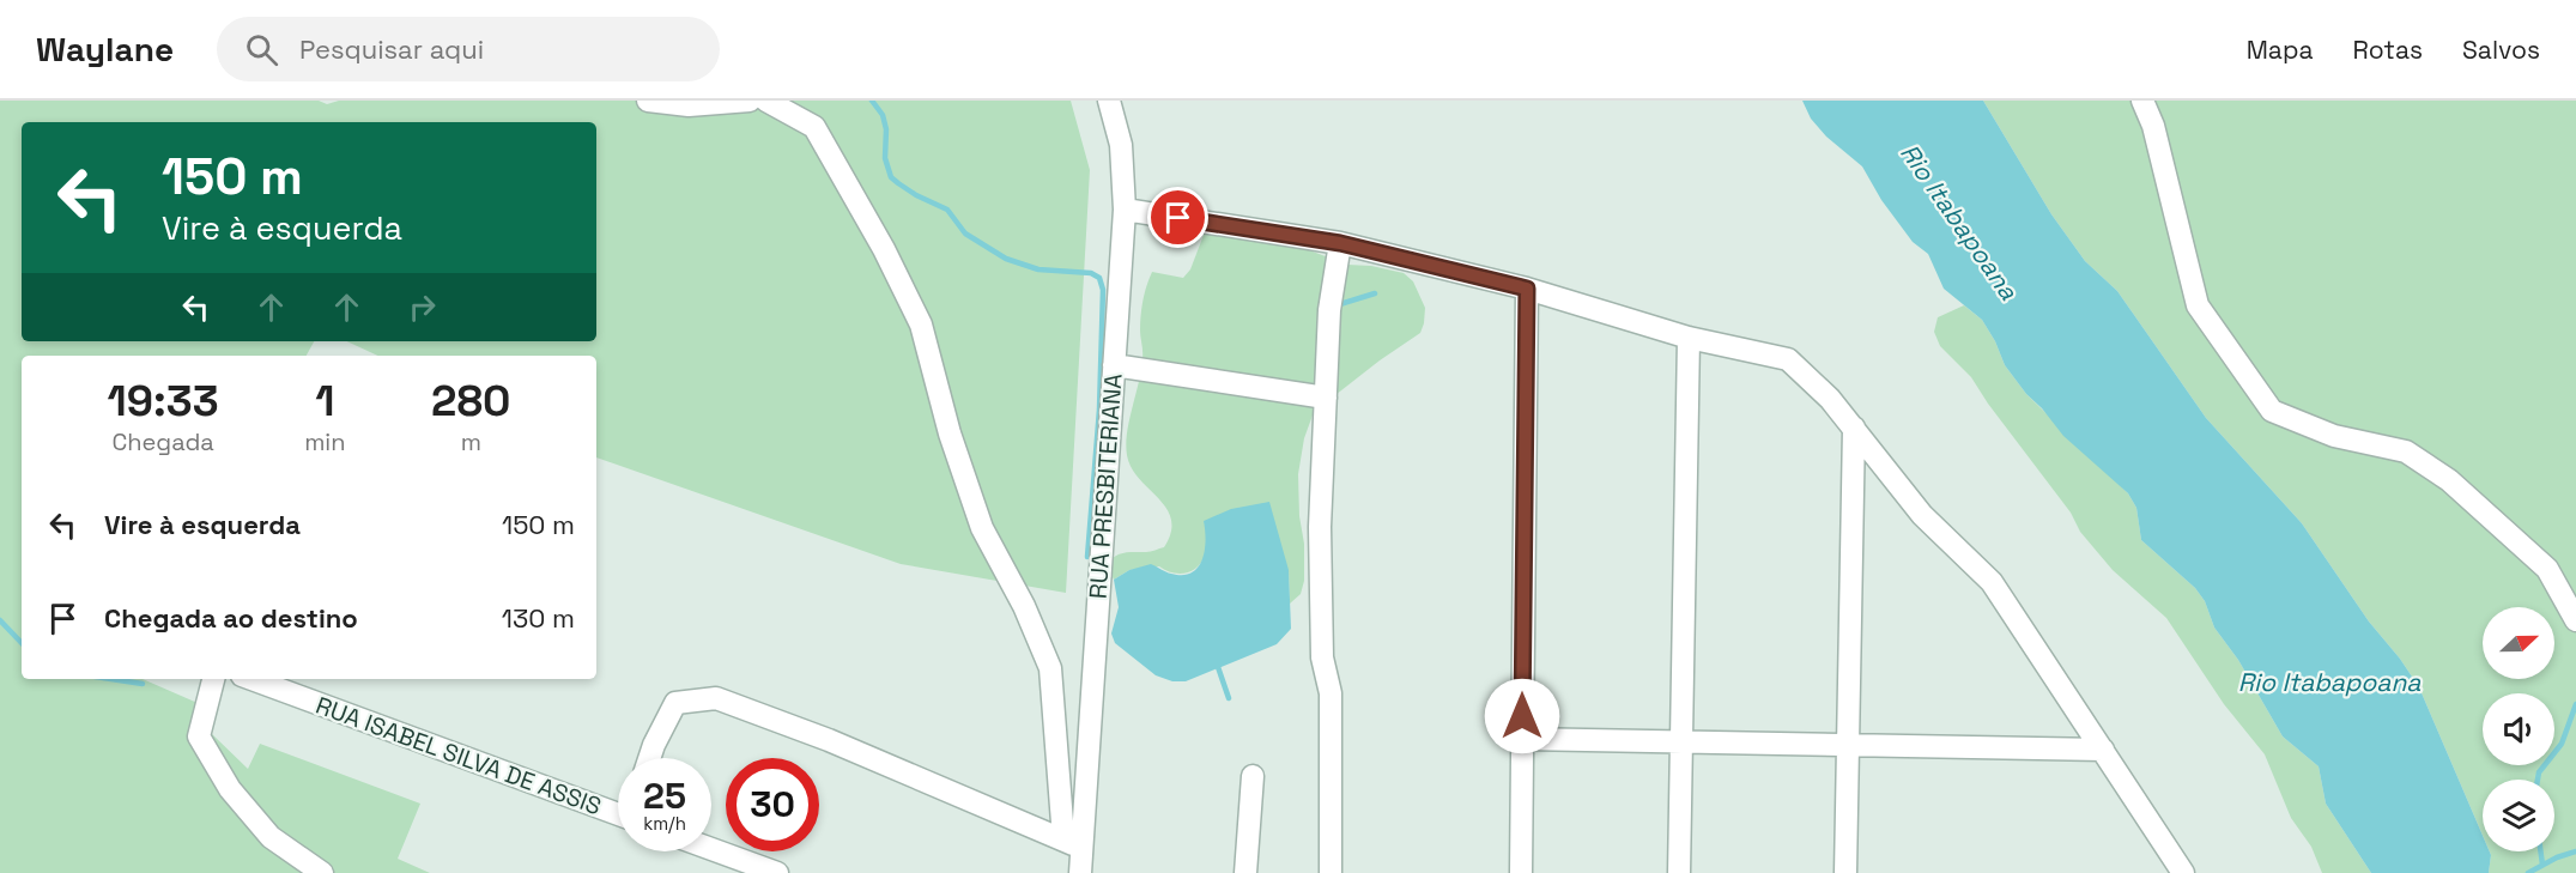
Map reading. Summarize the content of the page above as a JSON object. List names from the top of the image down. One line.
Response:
{"streets":{"street":["RUA PRESBITERIANA","RUA ISABEL SILVA DE ASSIS"]},"water":["Rio Itabapoana"],"north":"right","page":{"header":"Waylane","search":"Pesquisar aqui","nav":["Mapa","Rotas","Salvos"],"turn":["150 m","Vire à esquerda"],"eta":["19:33","Chegada","1","min","280","m"],"list":[{"name":"Vire à esquerda","value":"150 m"},{"name":"Chegada ao destino","value":"130 m"}],"speed":"25 km/h","limit":"30"}}
